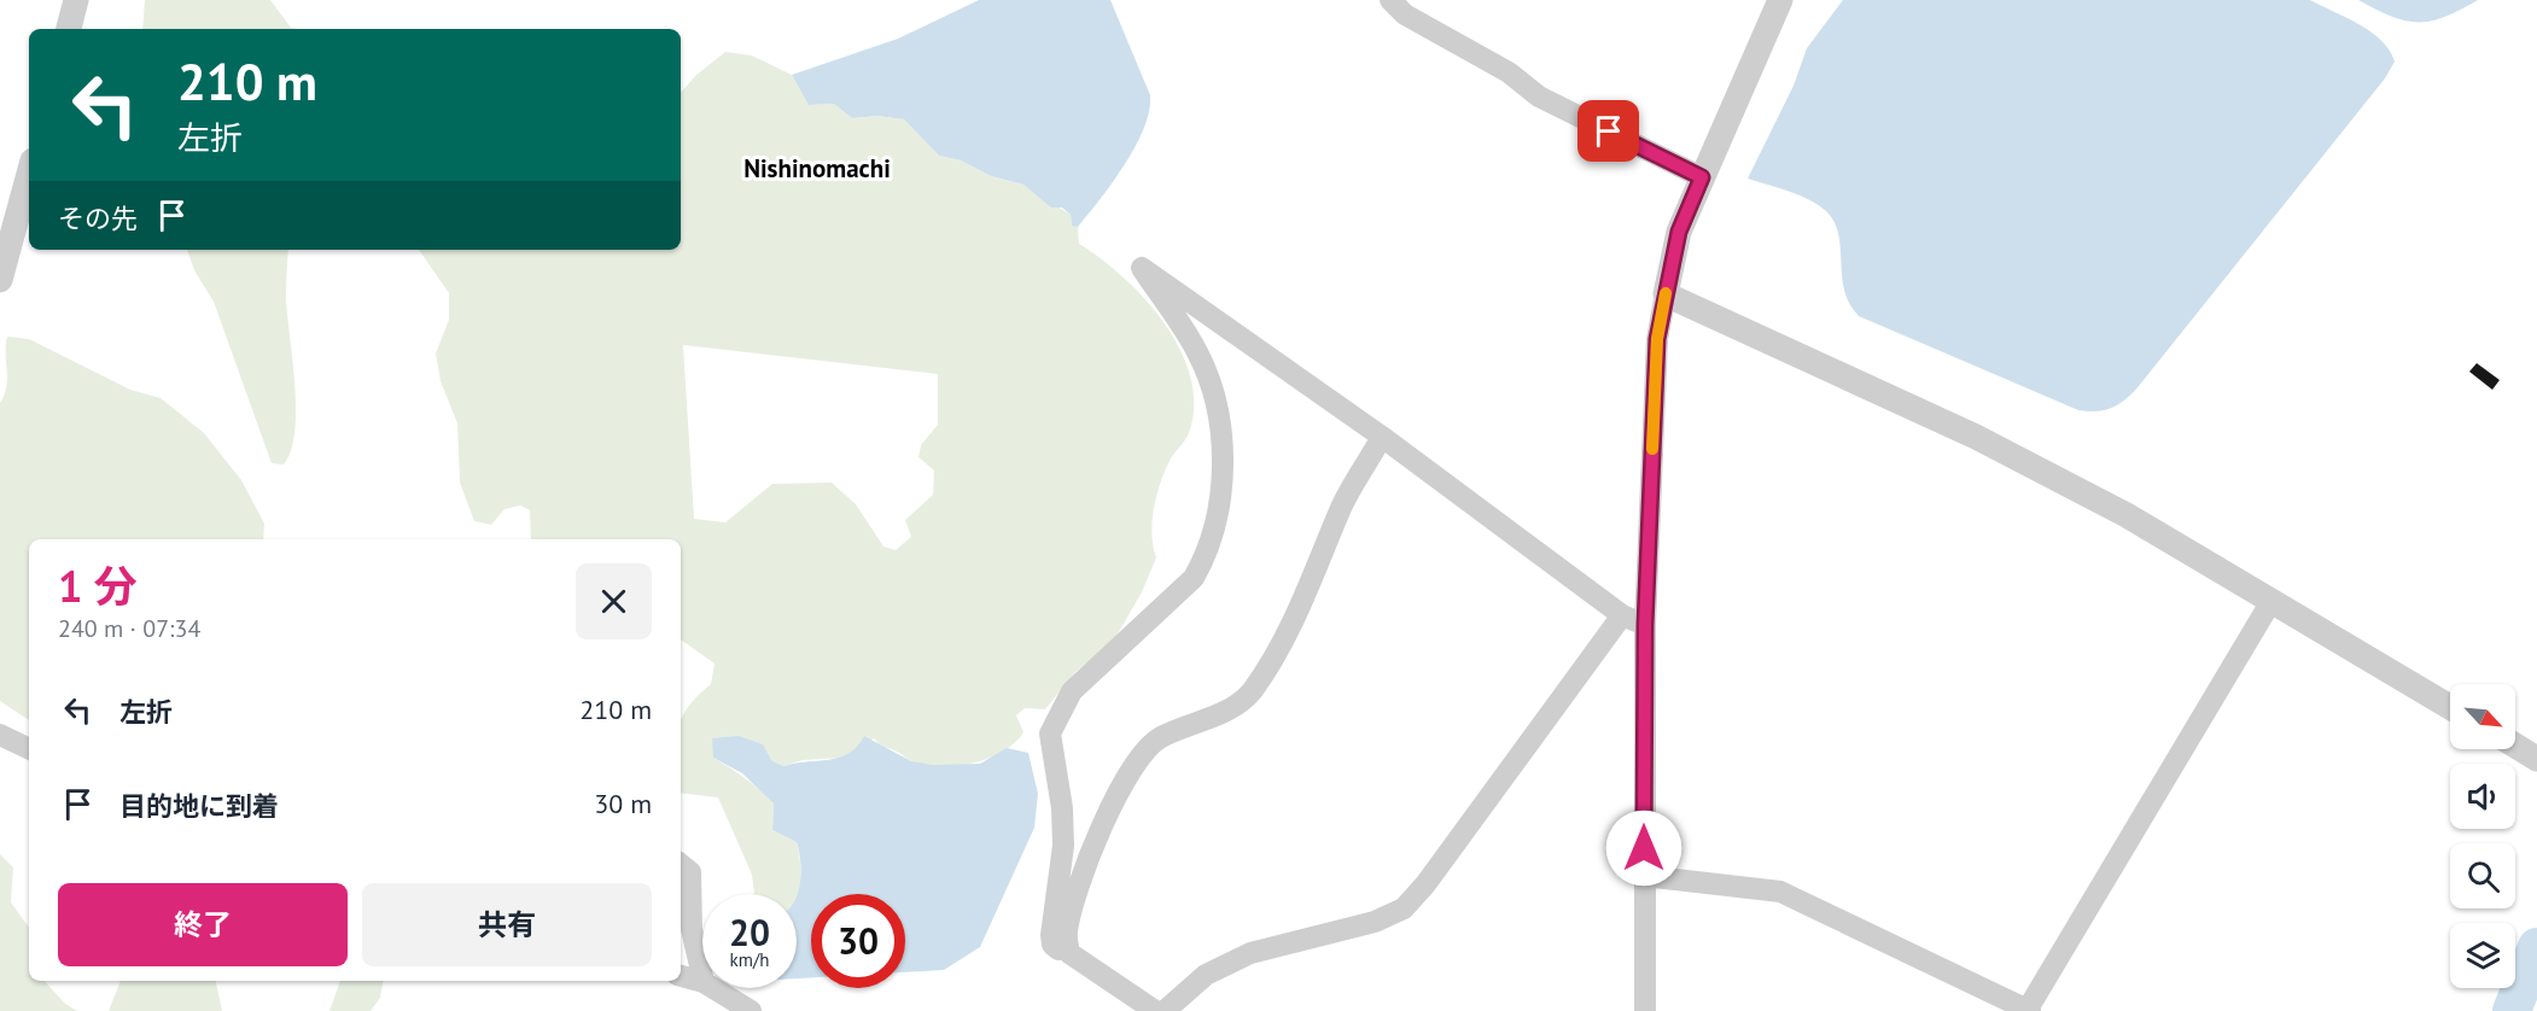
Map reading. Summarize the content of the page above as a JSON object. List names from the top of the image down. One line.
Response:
{"districts":["Nishinomachi"],"north":"bottom right","page":{"turn":["210 m","左折"],"then":"その先","heading":["1 分","240 m · 07:34"],"list":[{"name":"左折","value":"210 m"},{"name":"目的地に到着","value":"30 m"}],"buttons":["終了","共有"],"speed":"20 km/h","limit":"30"}}
